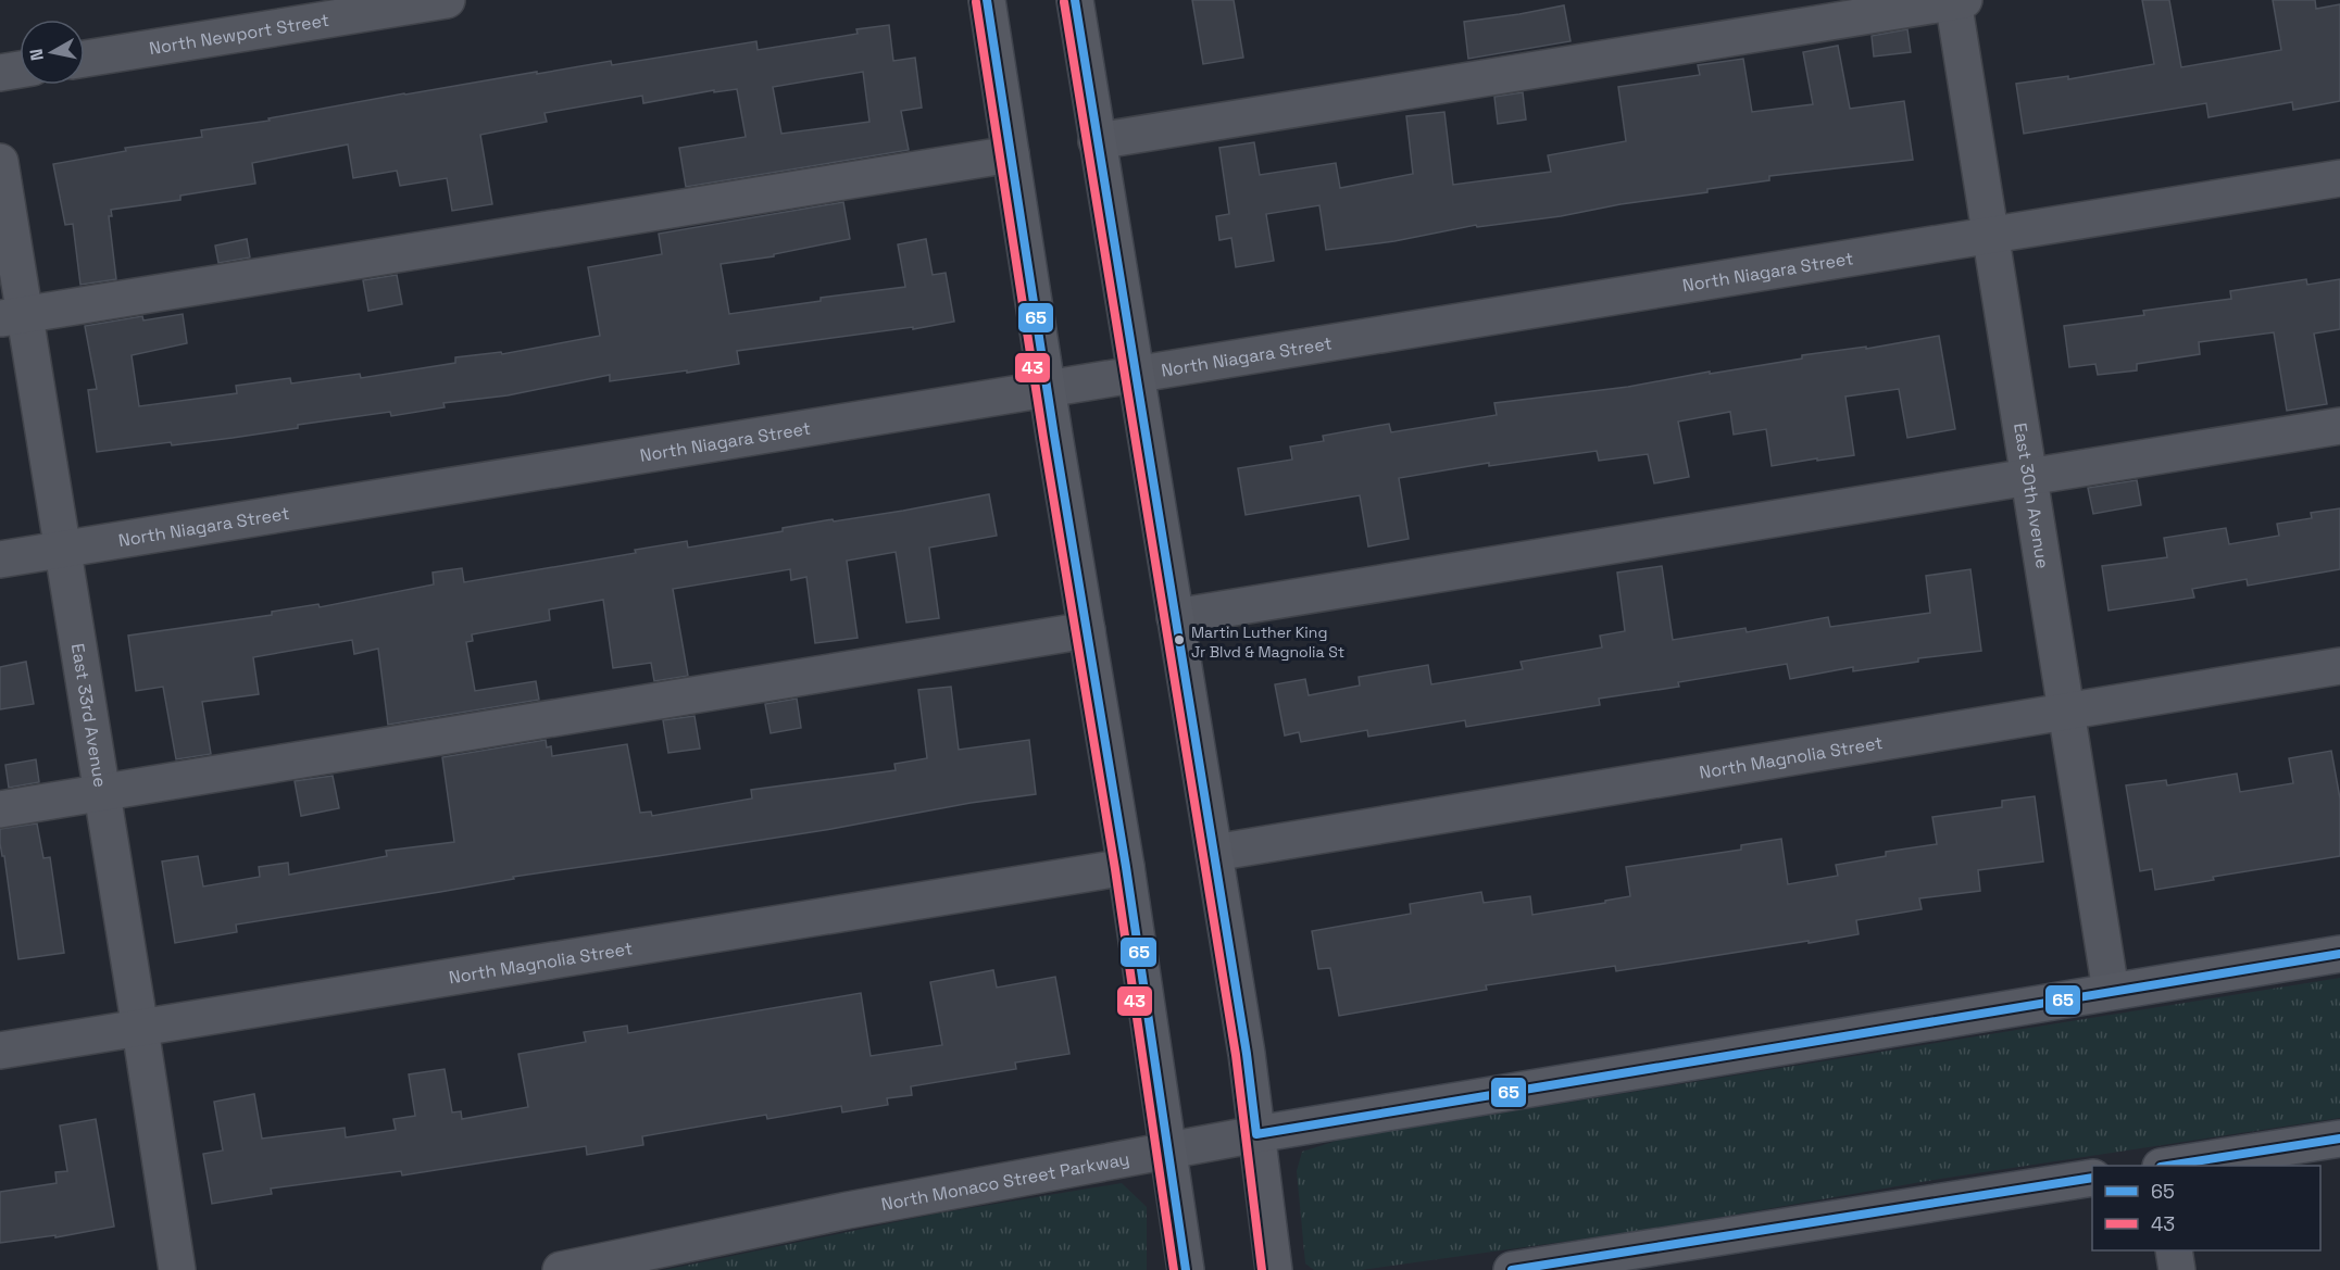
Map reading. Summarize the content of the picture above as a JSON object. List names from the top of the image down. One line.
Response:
{"streets":{"main road":["North Monaco Street Parkway"],"street":["North Newport Street","North Niagara Street","East 30th Avenue","East 33rd Avenue","North Magnolia Street"]},"crossings":[["North Niagara Street","East 30th Avenue"],["North Niagara Street","East 33rd Avenue"],["East 30th Avenue","North Magnolia Street"],["East 30th Avenue","North Monaco Street Parkway"],["East 33rd Avenue","North Magnolia Street"]],"places":["Martin Luther King Jr Blvd & Magnolia St"],"lines":["transit line 65","transit line 43"],"legend":["65","43"],"north":"left"}
